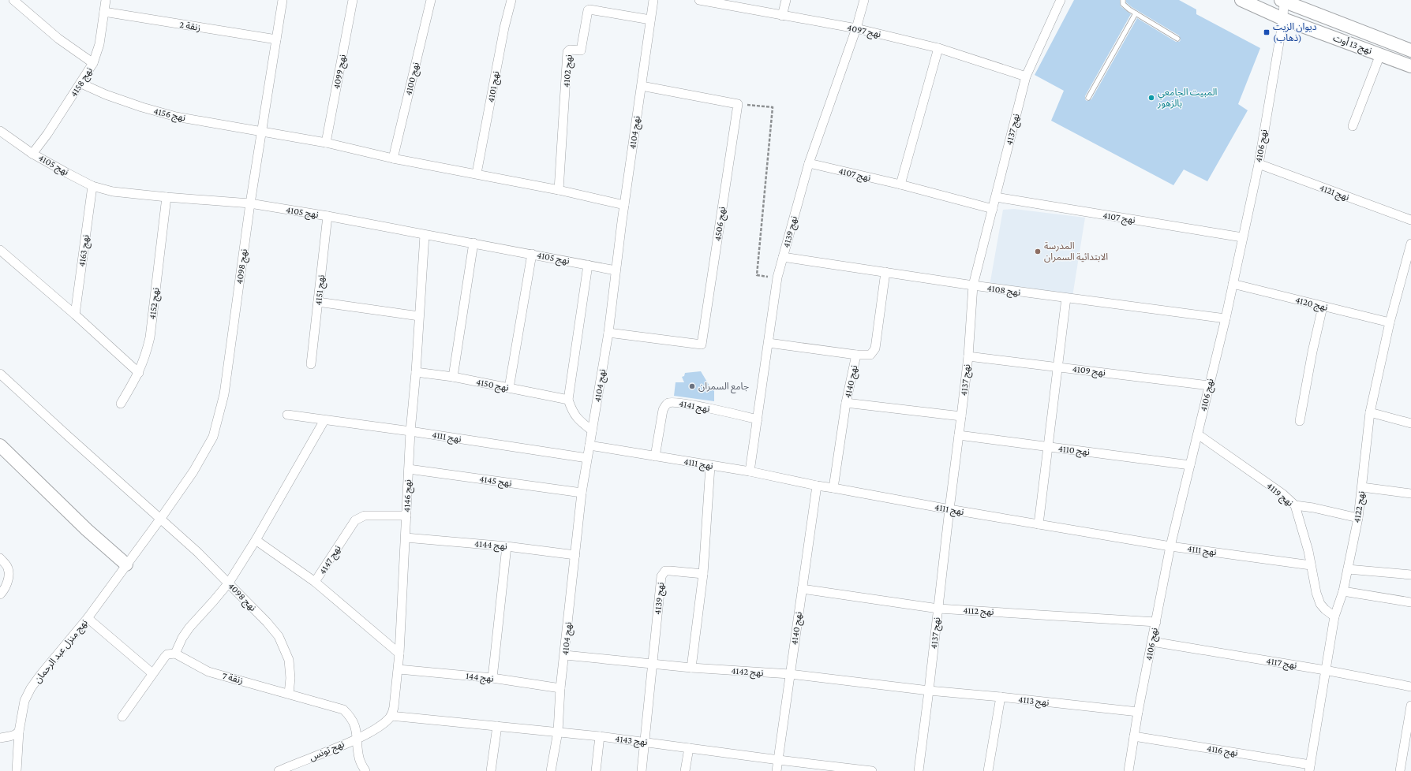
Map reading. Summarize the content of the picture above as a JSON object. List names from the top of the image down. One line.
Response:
{"streets":{"main road":["نهج 13 أوت"],"street":["زنقة 2","نهج 4097","نهج 4102","نهج 4099","نهج 4100","نهج 4158","نهج 4101","نهج 4156","نهج 4137","نهج 4104","نهج 4106","نهج 4105","نهج 4107","نهج 4121","نهج 4506","نهج 4139","نهج 4163","نهج 4098","نهج 4151","نهج 4108","نهج 4152","نهج 4120","نهج 4109","نهج 4140","نهج 4150","نهج 4141","نهج 4111","نهج 4110","نهج 4145","نهج 4119","نهج 4146","نهج 4122","نهج 4144","نهج 4147","نهج 4112","نهج منزل عبد الرحمان","نهج 4117","نهج 4142","نهج 144","زنقة 7","نهج 4113","نهج 4143","نهج تونس","نهج 4116"]},"crossings":[["زنقة 2","نهج 4158"],["زنقة 2","نهج 4098"],["نهج 4097","نهج 4137"],["نهج 4097","نهج 4139"],["نهج 13 أوت","نهج 4106"],["نهج 4102","نهج 4156"],["نهج 4102","نهج 4104"],["نهج 4099","نهج 4156"],["نهج 4100","نهج 4156"],["نهج 4158","نهج 4156"],["نهج 4158","نهج 4105"],["نهج 4101","نهج 4156"],["نهج 4156","نهج 4104"],["نهج 4156","نهج 4098"],["نهج 4137","نهج 4107"],["نهج 4137","نهج 4108"],["نهج 4137","نهج 4109"],["نهج 4137","نهج 4111"],["نهج 4137","نهج 4110"],["نهج 4137","نهج 4112"],["نهج 4137","نهج 4142"],["نهج 4137","نهج 4113"],["نهج 4104","نهج 4105"],["نهج 4104","نهج 4506"],["نهج 4104","نهج 4111"],["نهج 4104","نهج 4145"],["نهج 4104","نهج 4144"],["نهج 4104","نهج 4142"],["نهج 4104","نهج 144"],["نهج 4104","نهج 4143"],["نهج 4106","نهج 4107"],["نهج 4106","نهج 4121"],["نهج 4106","نهج 4108"],["نهج 4106","نهج 4120"],["نهج 4106","نهج 4109"],["نهج 4106","نهج 4111"],["نهج 4106","نهج 4110"],["نهج 4106","نهج 4119"],["نهج 4106","نهج 4112"],["نهج 4106","نهج 4117"],["نهج 4106","نهج 4113"],["نهج 4106","نهج 4116"],["نهج 4105","نهج 4163"],["نهج 4105","نهج 4098"],["نهج 4105","نهج 4151"],["نهج 4105","نهج 4152"],["نهج 4105","نهج 4146"],["نهج 4107","نهج 4139"],["نهج 4139","نهج 4108"],["نهج 4139","نهج 4141"],["نهج 4139","نهج 4111"],["نهج 4139","نهج 4142"],["نهج 4098","نهج منزل عبد الرحمان"],["نهج 4098","زنقة 7"],["نهج 4108","نهج 4140"],["نهج 4120","نهج 4122"],["نهج 4140","نهج 4111"],["نهج 4140","نهج 4112"],["نهج 4140","نهج 4142"],["نهج 4140","نهج 4143"],["نهج 4150","نهج 4146"],["نهج 4141","نهج 4111"],["نهج 4111","نهج 4119"],["نهج 4111","نهج 4146"],["نهج 4145","نهج 4146"],["نهج 4119","نهج 4122"],["نهج 4146","نهج 4144"],["نهج 4146","نهج 4147"],["نهج 4146","نهج 144"],["نهج 4146","نهج 4143"],["نهج 4122","نهج 4117"],["نهج 4122","نهج 4116"],["نهج 4142","نهج 4113"],["زنقة 7","نهج تونس"]],"places":{"transit":["ديوان الزيت (ذهاب)"],"other":["المبيت الجامعي بالزهور","المدرسة الابتدائية السمران","جامع السمران"]}}
